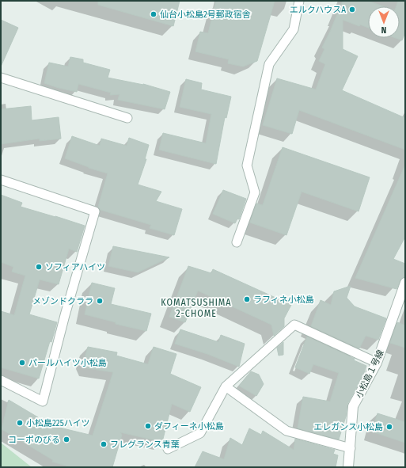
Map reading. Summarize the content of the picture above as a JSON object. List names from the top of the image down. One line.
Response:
{"streets":{"street":["小松島１号線"]},"districts":["KOMATSUSHIMA 2-CHOME"],"places":["エルクハウスA","仙台小松島2号郵政宿舎","ソフィアハイツ","ラフィネ小松島","メゾンドクララ","パールハイツ小松島","小松島225ハイツ","ダフィーネ小松島","エレガンス小松島","コーポのびる","フレグランス青葉"],"north":"bottom"}
